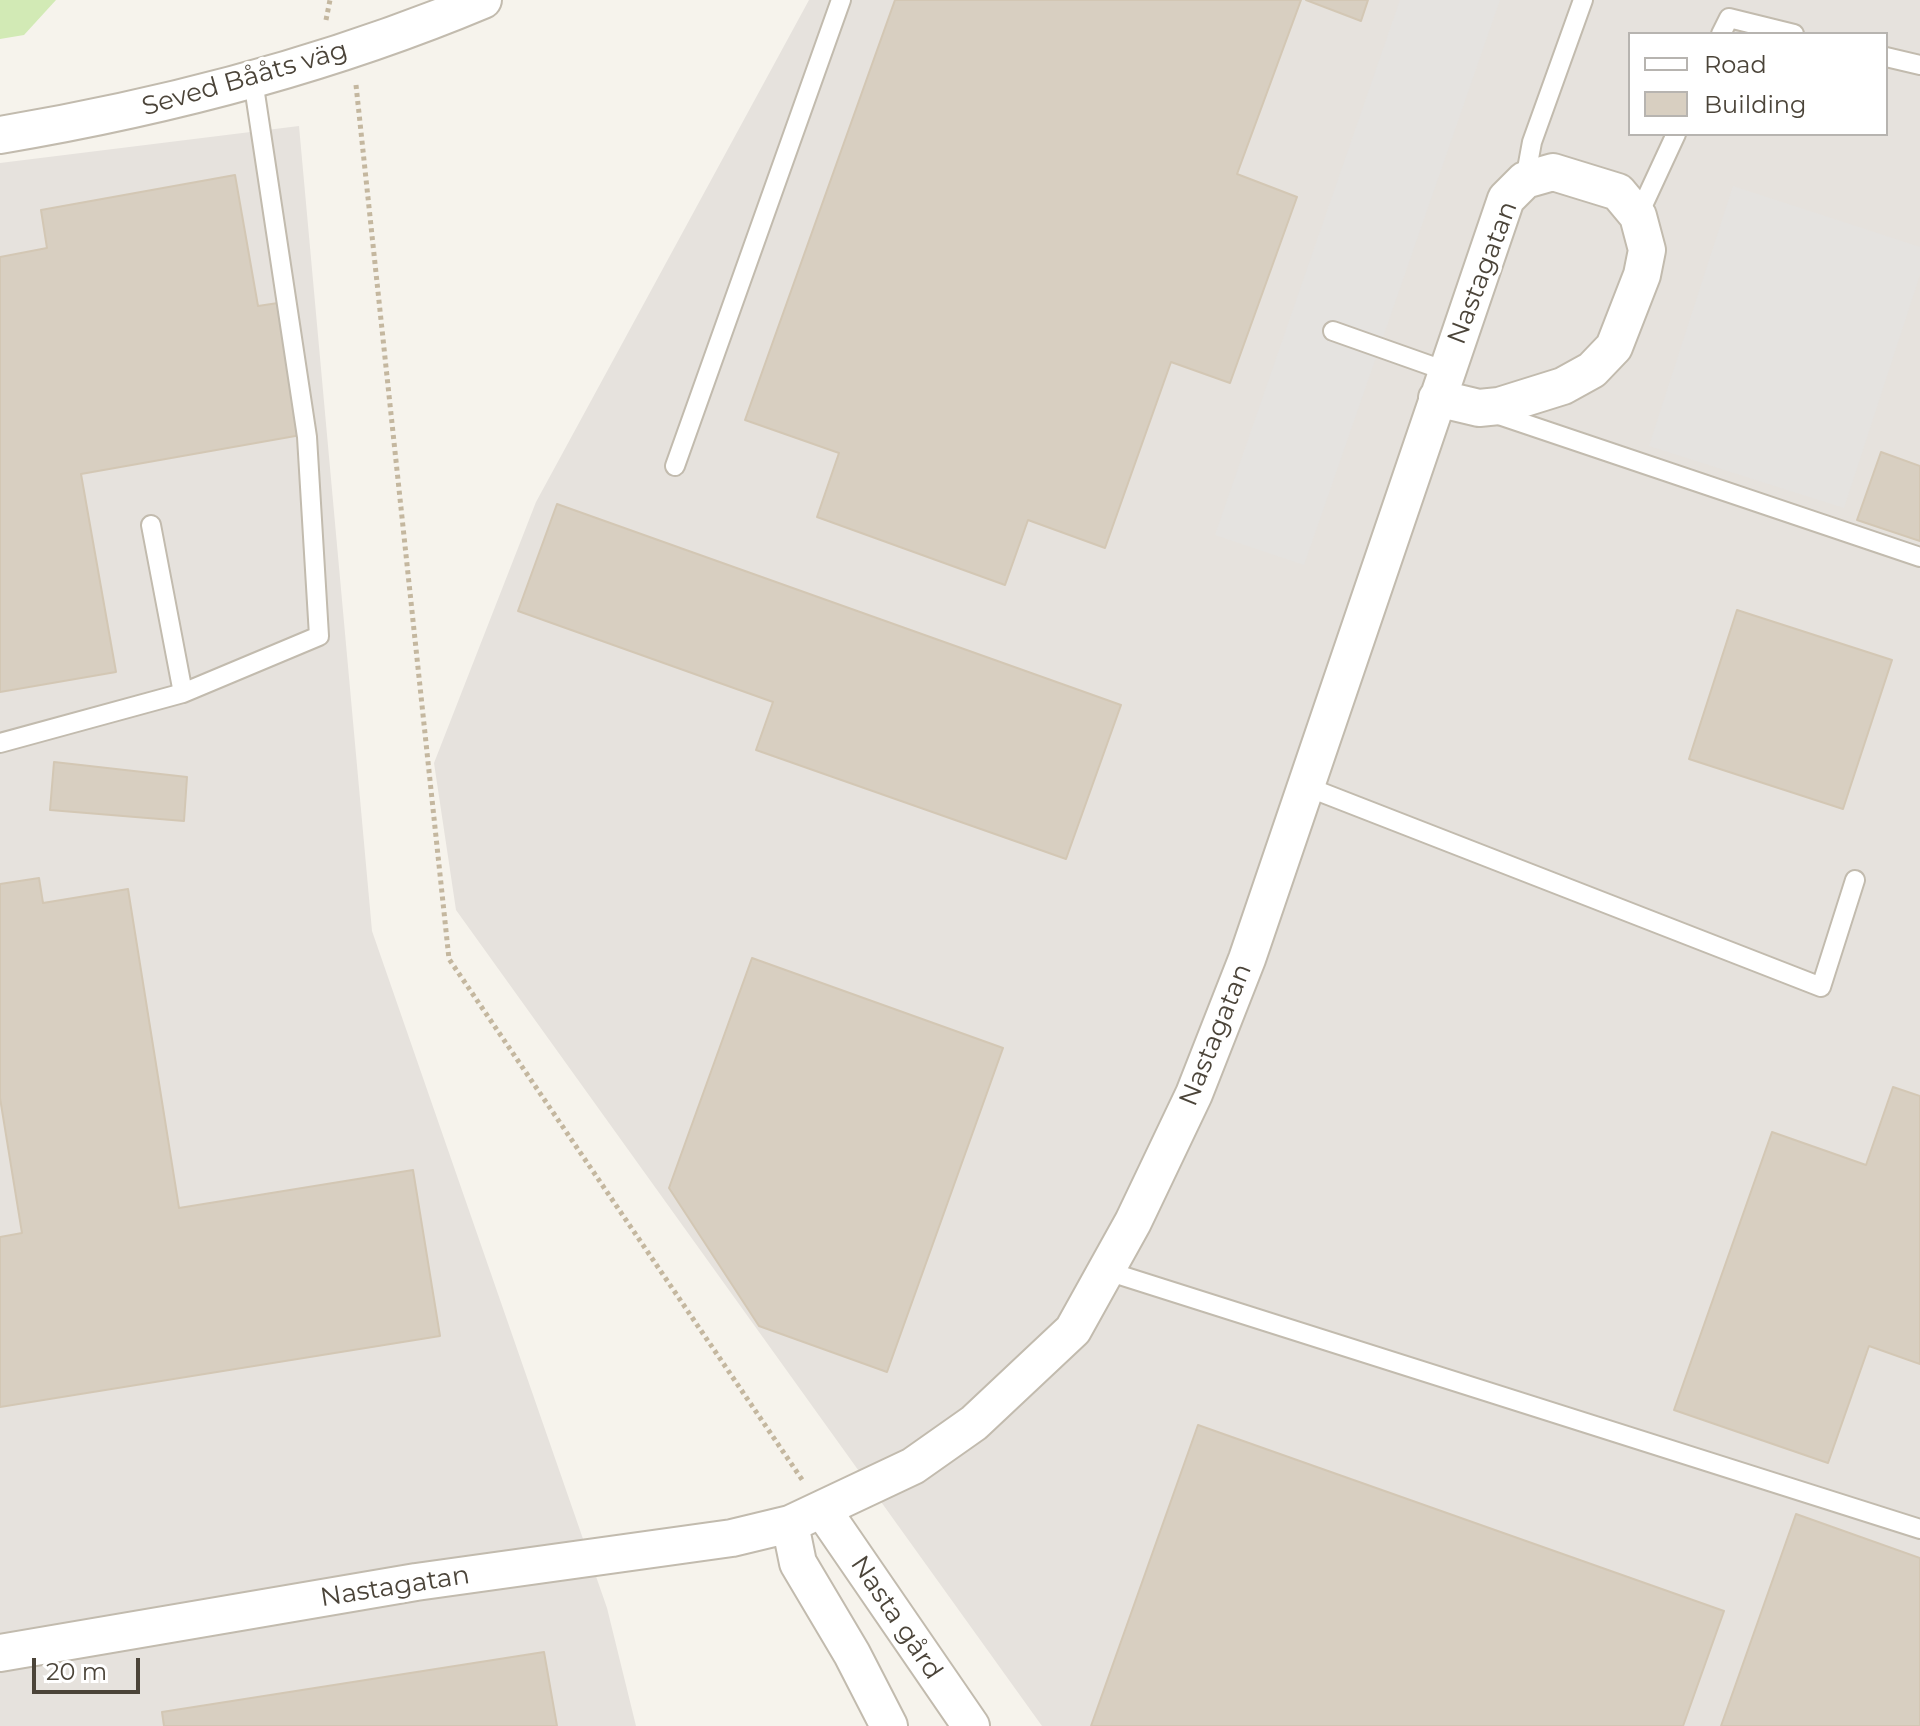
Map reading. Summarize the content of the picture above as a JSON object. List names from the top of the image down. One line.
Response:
{"streets":{"street":["Seved Bååts väg","Nastagatan","Nasta gård"]},"crossings":[["Nastagatan","Nasta gård"]],"legend":["Road","Building"],"scale_bar":"20 m"}
